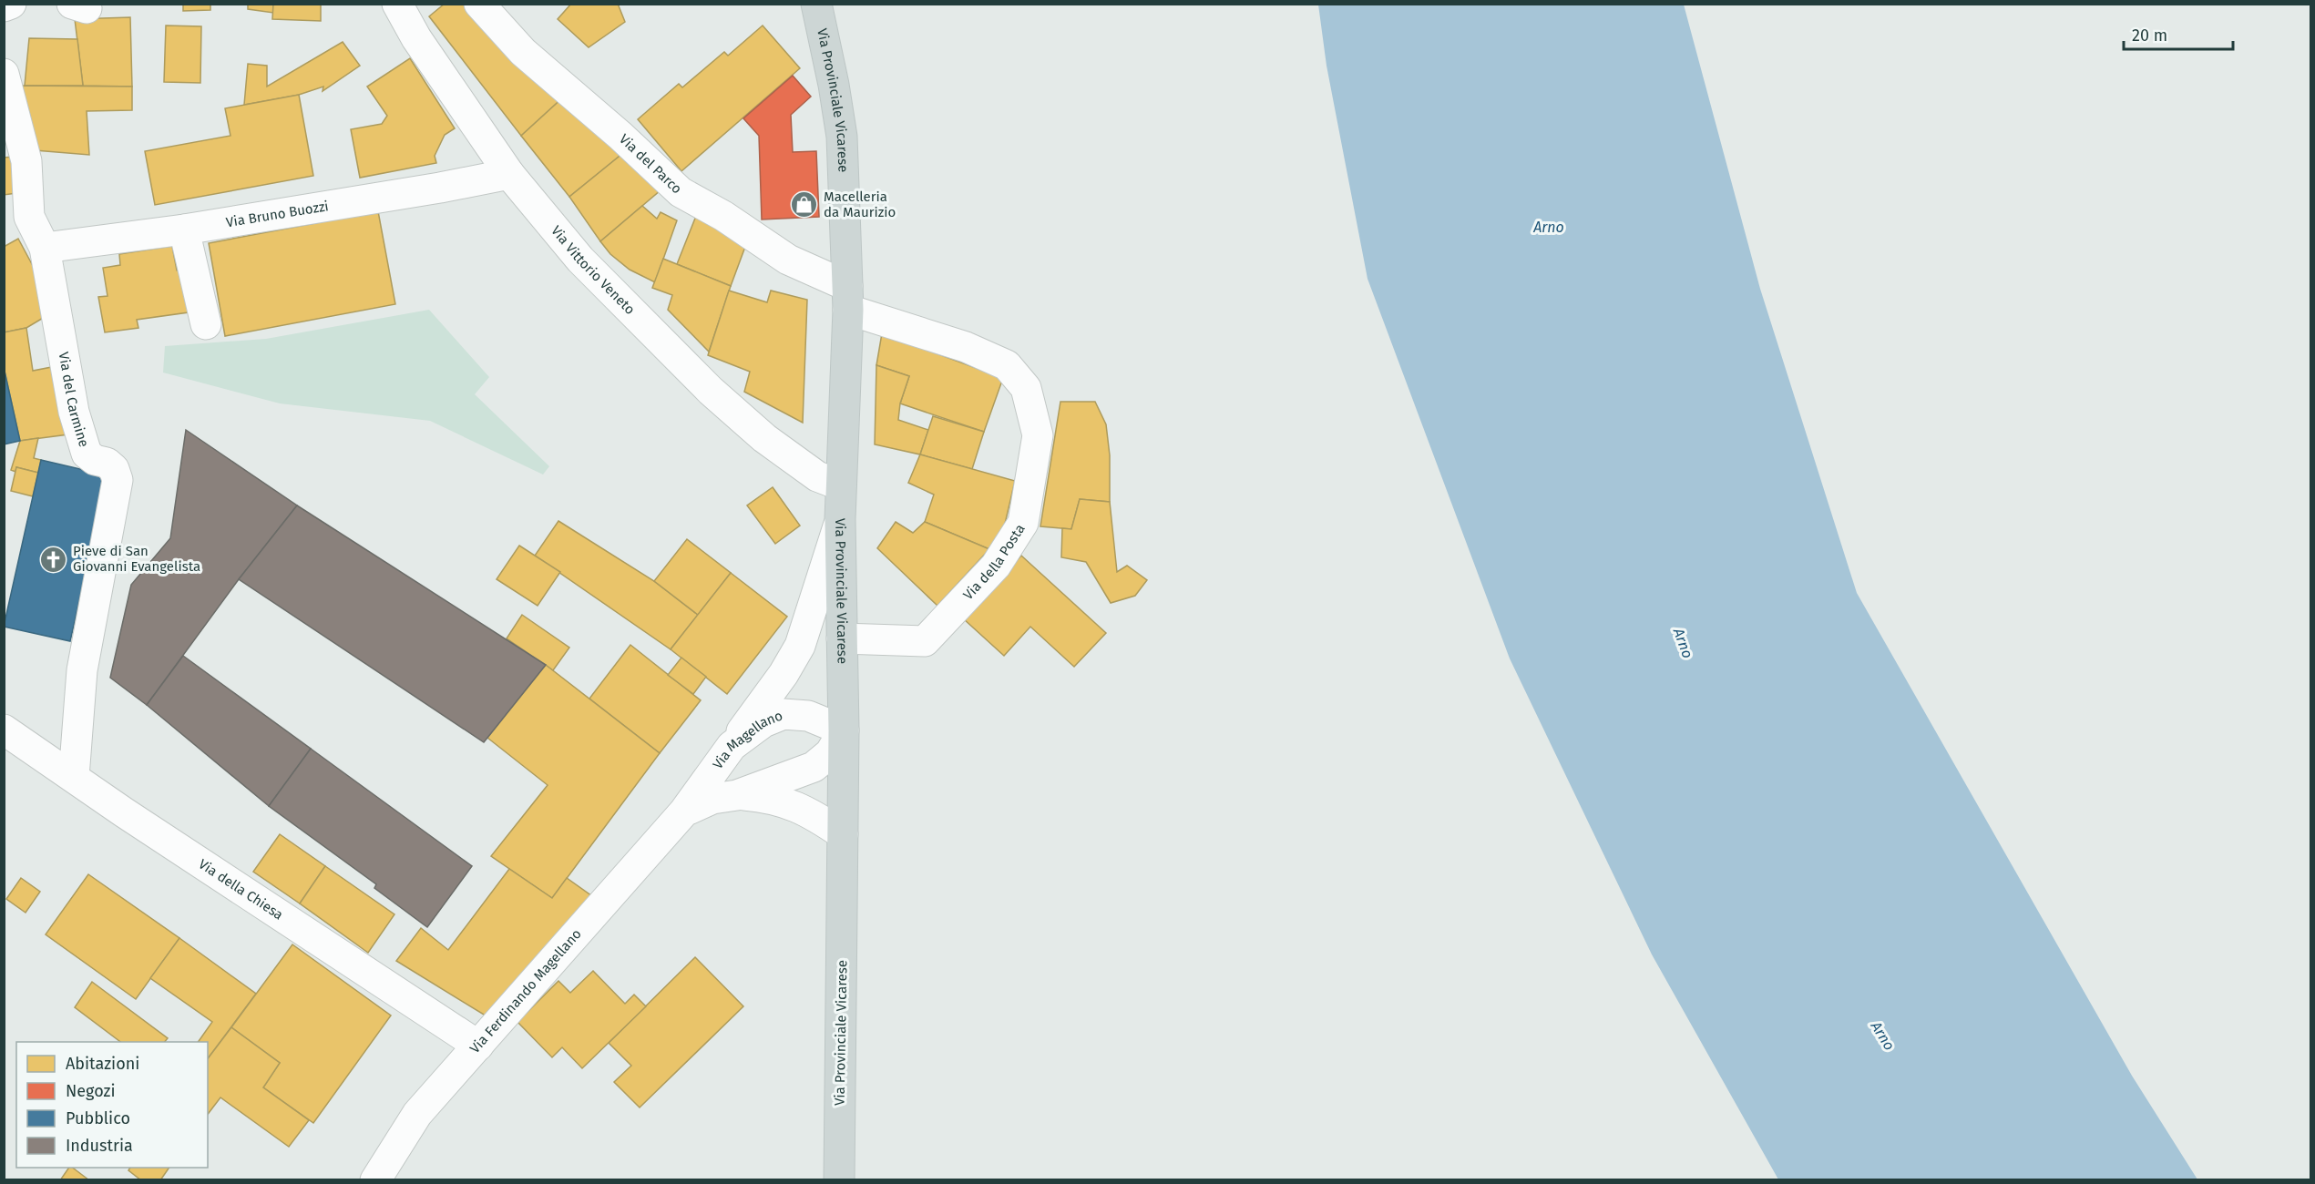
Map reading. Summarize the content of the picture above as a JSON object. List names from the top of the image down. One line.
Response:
{"streets":{"main road":["Via Provinciale Vicarese"],"street":["Via del Parco","Via Bruno Buozzi","Via Vittorio Veneto","Via del Carmine","Via della Posta","Via Magellano","Via della Chiesa","Via Ferdinando Magellano"]},"crossings":[["Via Provinciale Vicarese","Via del Parco"],["Via Provinciale Vicarese","Via Vittorio Veneto"],["Via Provinciale Vicarese","Via della Posta"],["Via Provinciale Vicarese","Via Magellano"],["Via del Parco","Via della Posta"],["Via Bruno Buozzi","Via Vittorio Veneto"],["Via Bruno Buozzi","Via del Carmine"],["Via del Carmine","Via della Chiesa"],["Via Magellano","Via Ferdinando Magellano"],["Via della Chiesa","Via Ferdinando Magellano"]],"water":["Arno"],"places":{"shop":["Macelleria da Maurizio"],"church":["Pieve di San Giovanni Evangelista"]},"legend":["Abitazioni","Negozi","Pubblico","Industria"],"scale_bar":"20 m"}
